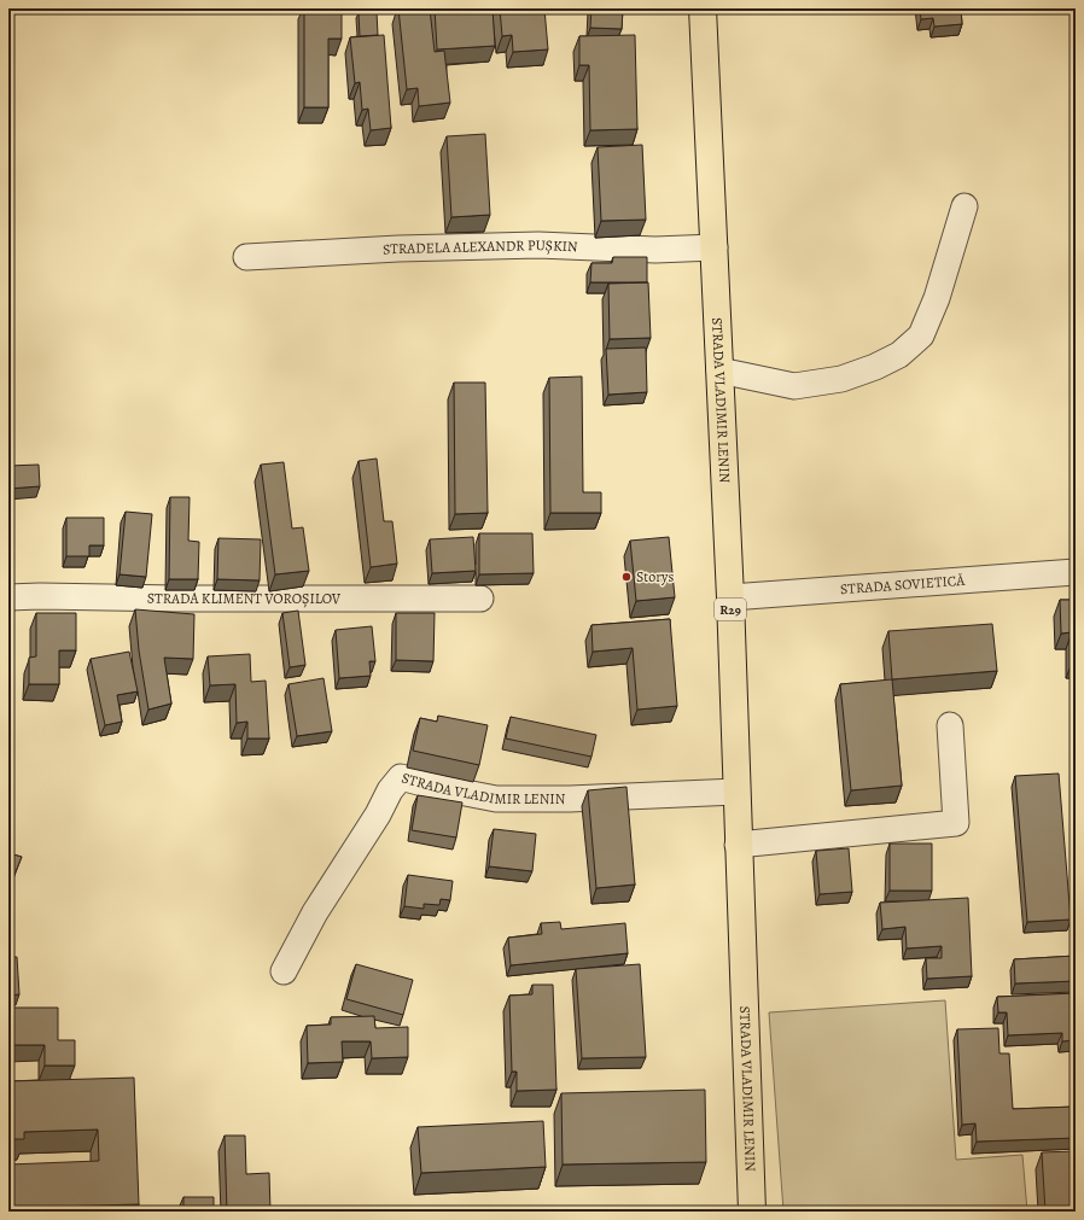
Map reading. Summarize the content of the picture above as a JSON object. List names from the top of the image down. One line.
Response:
{"streets":{"main road":["STRADA VLADIMIR LENIN","R29"],"street":["STRADELA ALEXANDR PUȘKIN","STRADA SOVIETICĂ","STRADA KLIMENT VOROȘILOV"]},"crossings":[["STRADELA ALEXANDR PUȘKIN","STRADA VLADIMIR LENIN"],["STRADA VLADIMIR LENIN","STRADA SOVIETICĂ"]],"places":["Storys"]}
